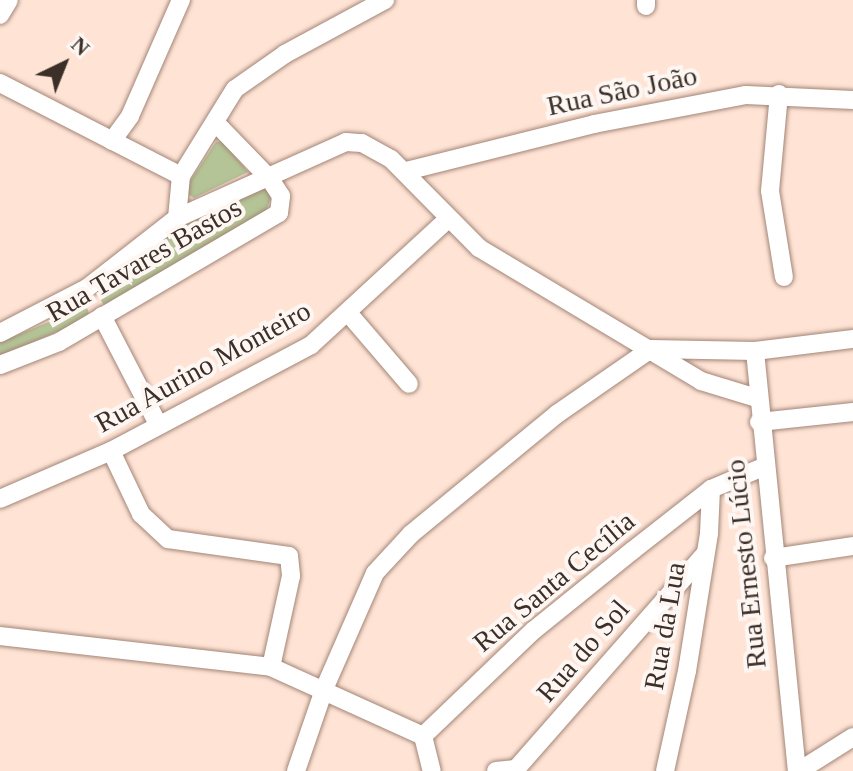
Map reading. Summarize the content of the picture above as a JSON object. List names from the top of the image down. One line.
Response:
{"streets":{"street":["Rua São João","Rua Tavares Bastos","Rua Aurino Monteiro","Rua Ernesto Lúcio","Rua Santa Cecília","Rua da Lua","Rua do Sol"]},"crossings":[["Rua Ernesto Lúcio","Rua Santa Cecília"],["Rua Santa Cecília","Rua da Lua"],["Rua da Lua","Rua do Sol"]],"north":"top right"}
